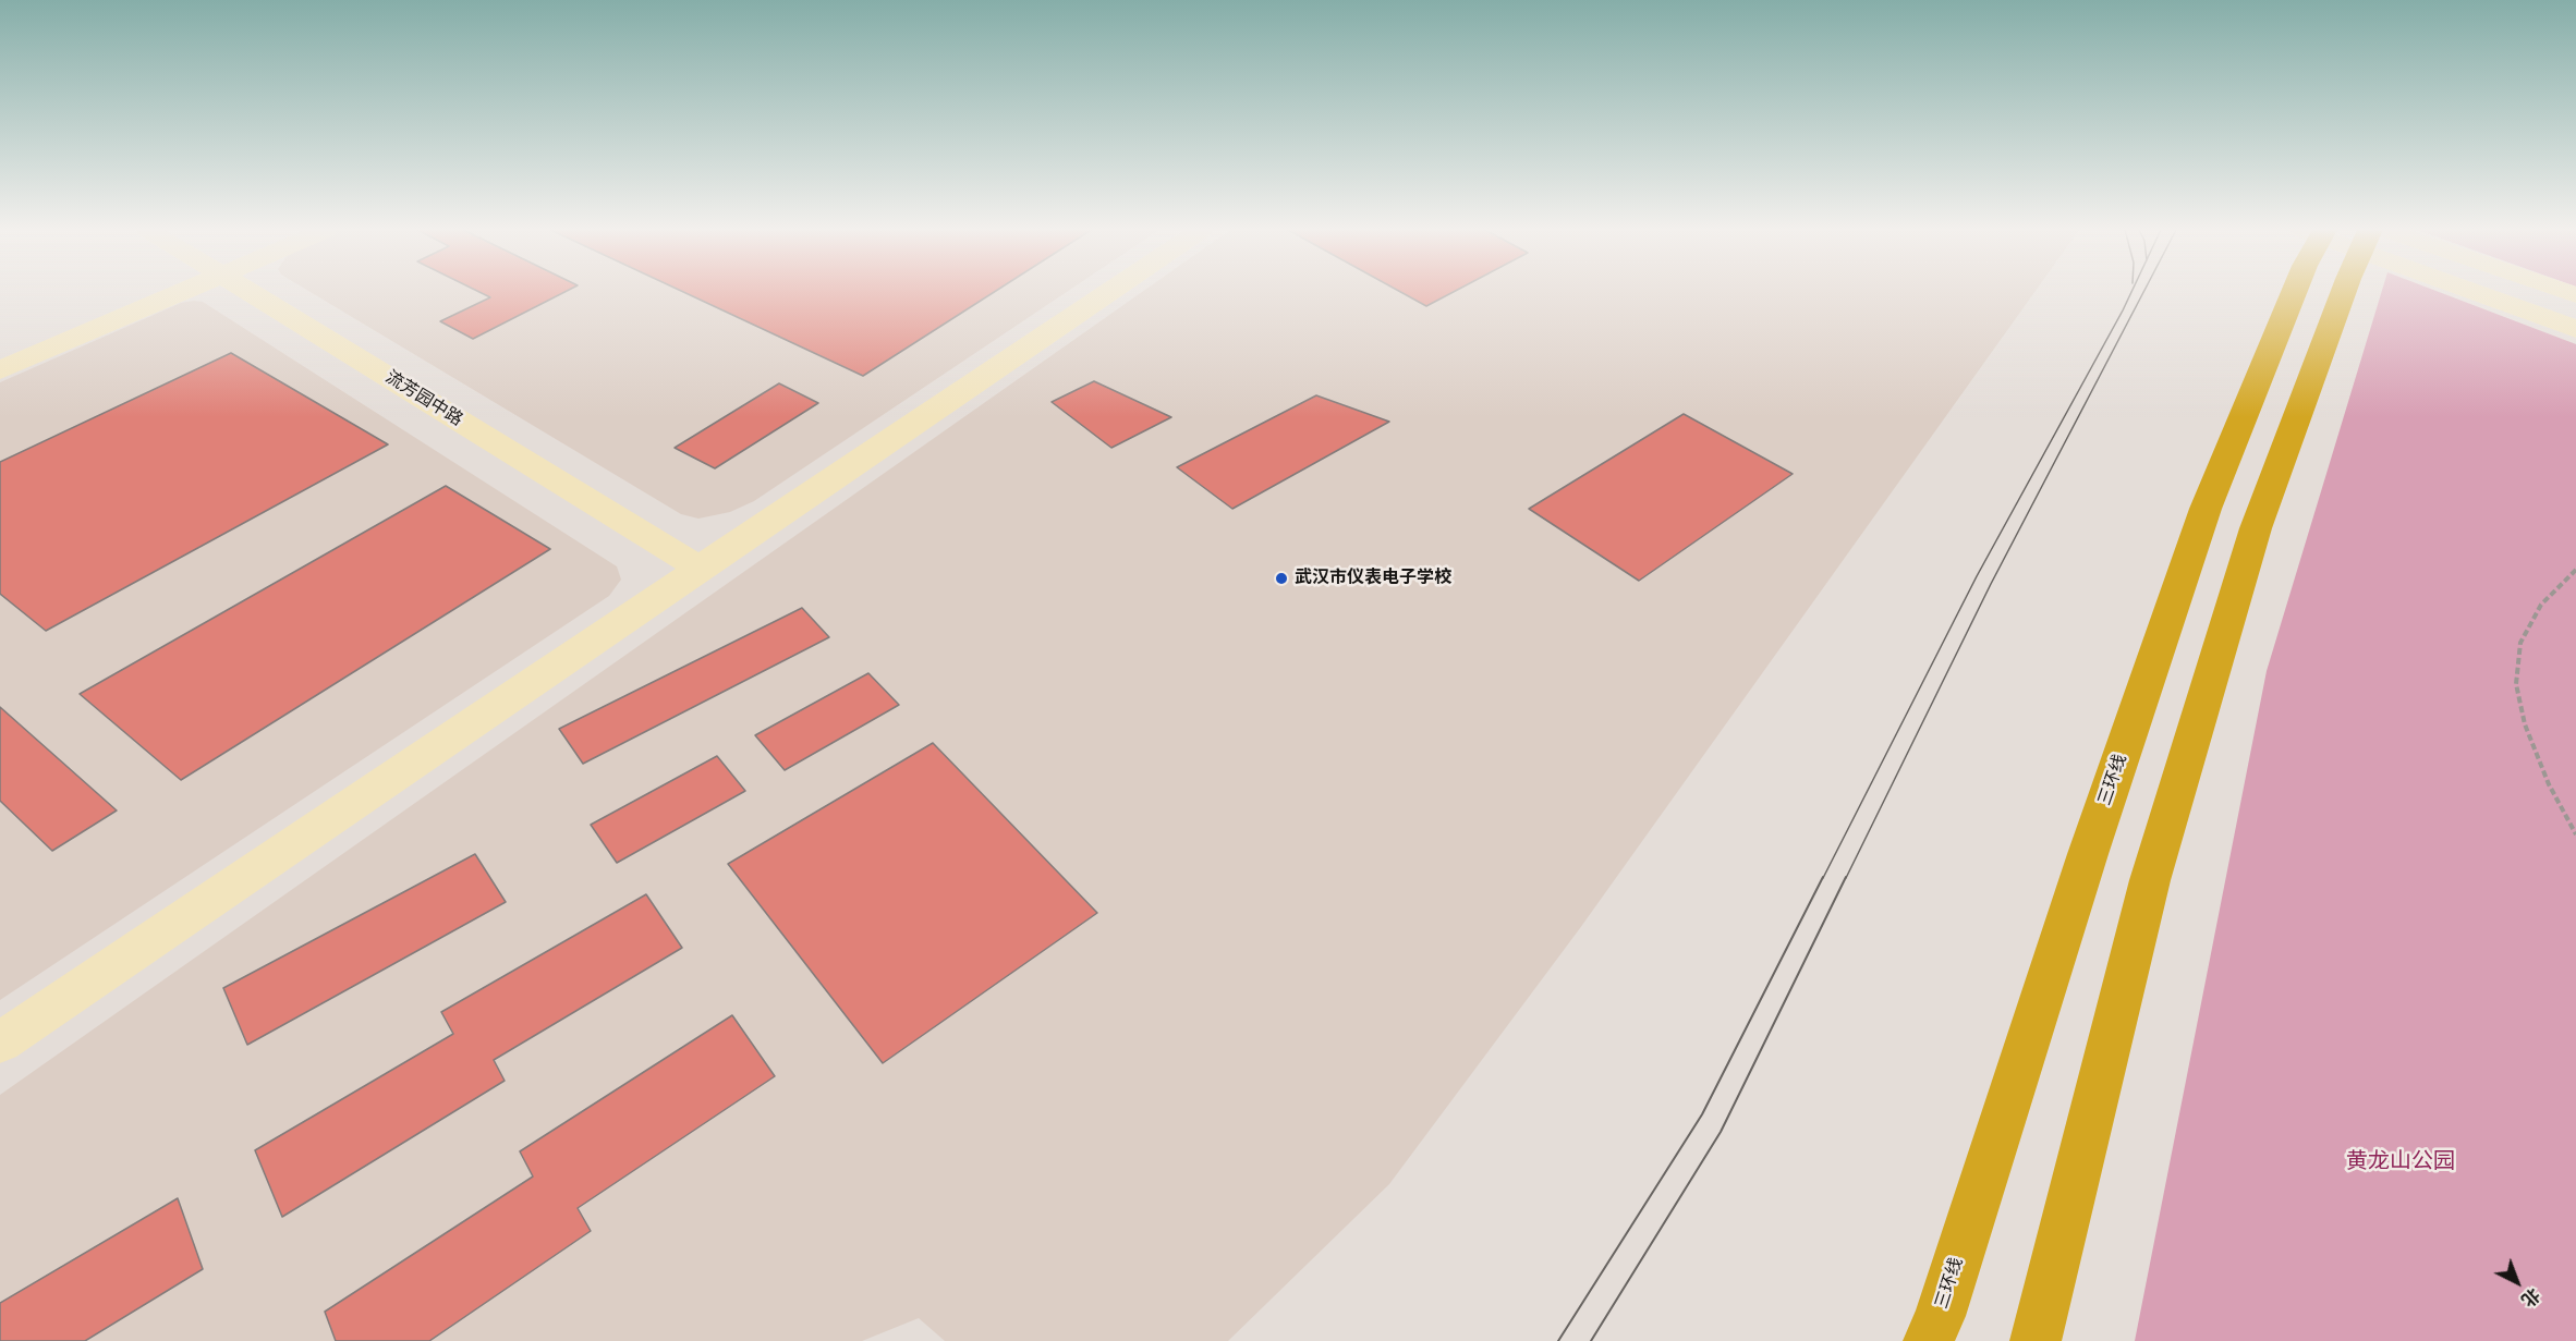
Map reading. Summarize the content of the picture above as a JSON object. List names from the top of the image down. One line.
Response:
{"streets":{"highway":["三环线"],"street":["流芳园中路"]},"parks":["黄龙山公园"],"places":["武汉市仪表电子学校"],"north":"bottom right"}
